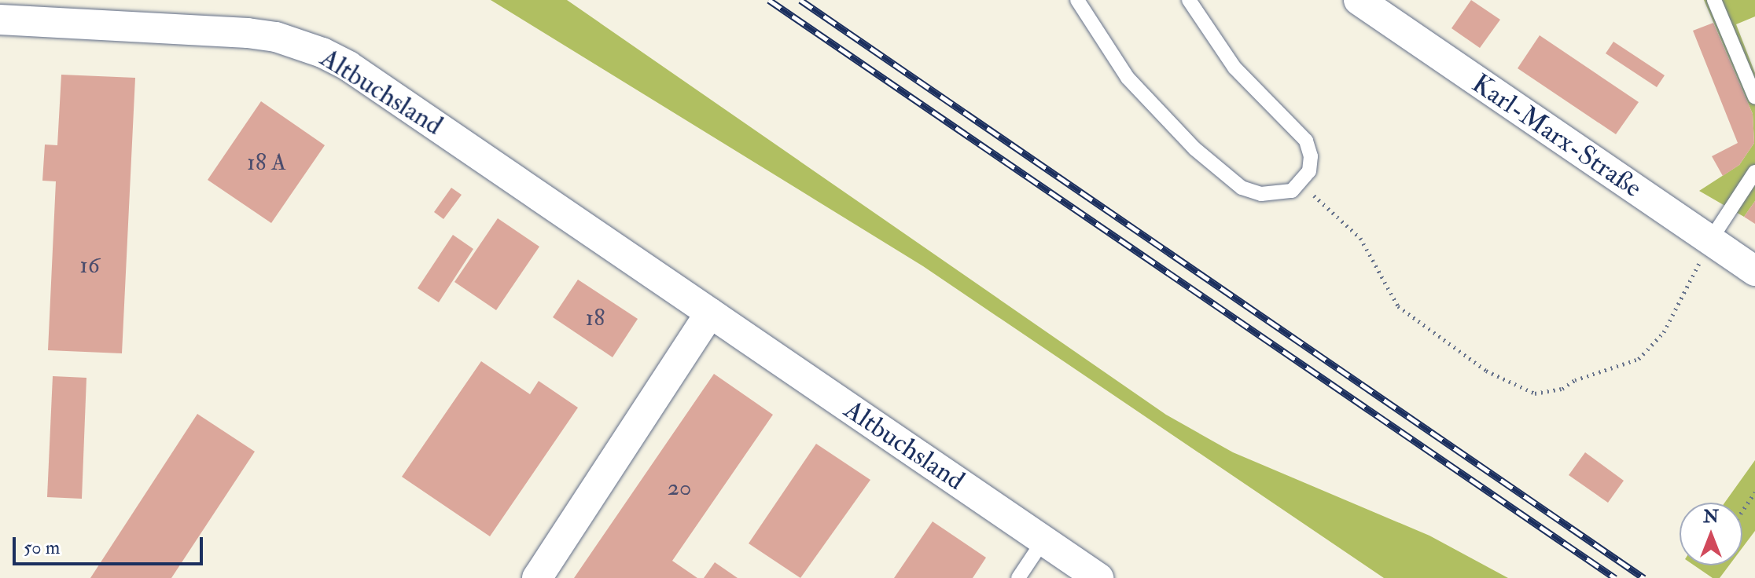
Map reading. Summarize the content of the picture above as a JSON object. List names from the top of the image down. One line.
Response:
{"streets":{"street":["Altbuchsland","Karl-Marx-Straße"]},"house_numbers":["18 A","16","18","20"],"scale_bar":"50 m","north":"top"}
